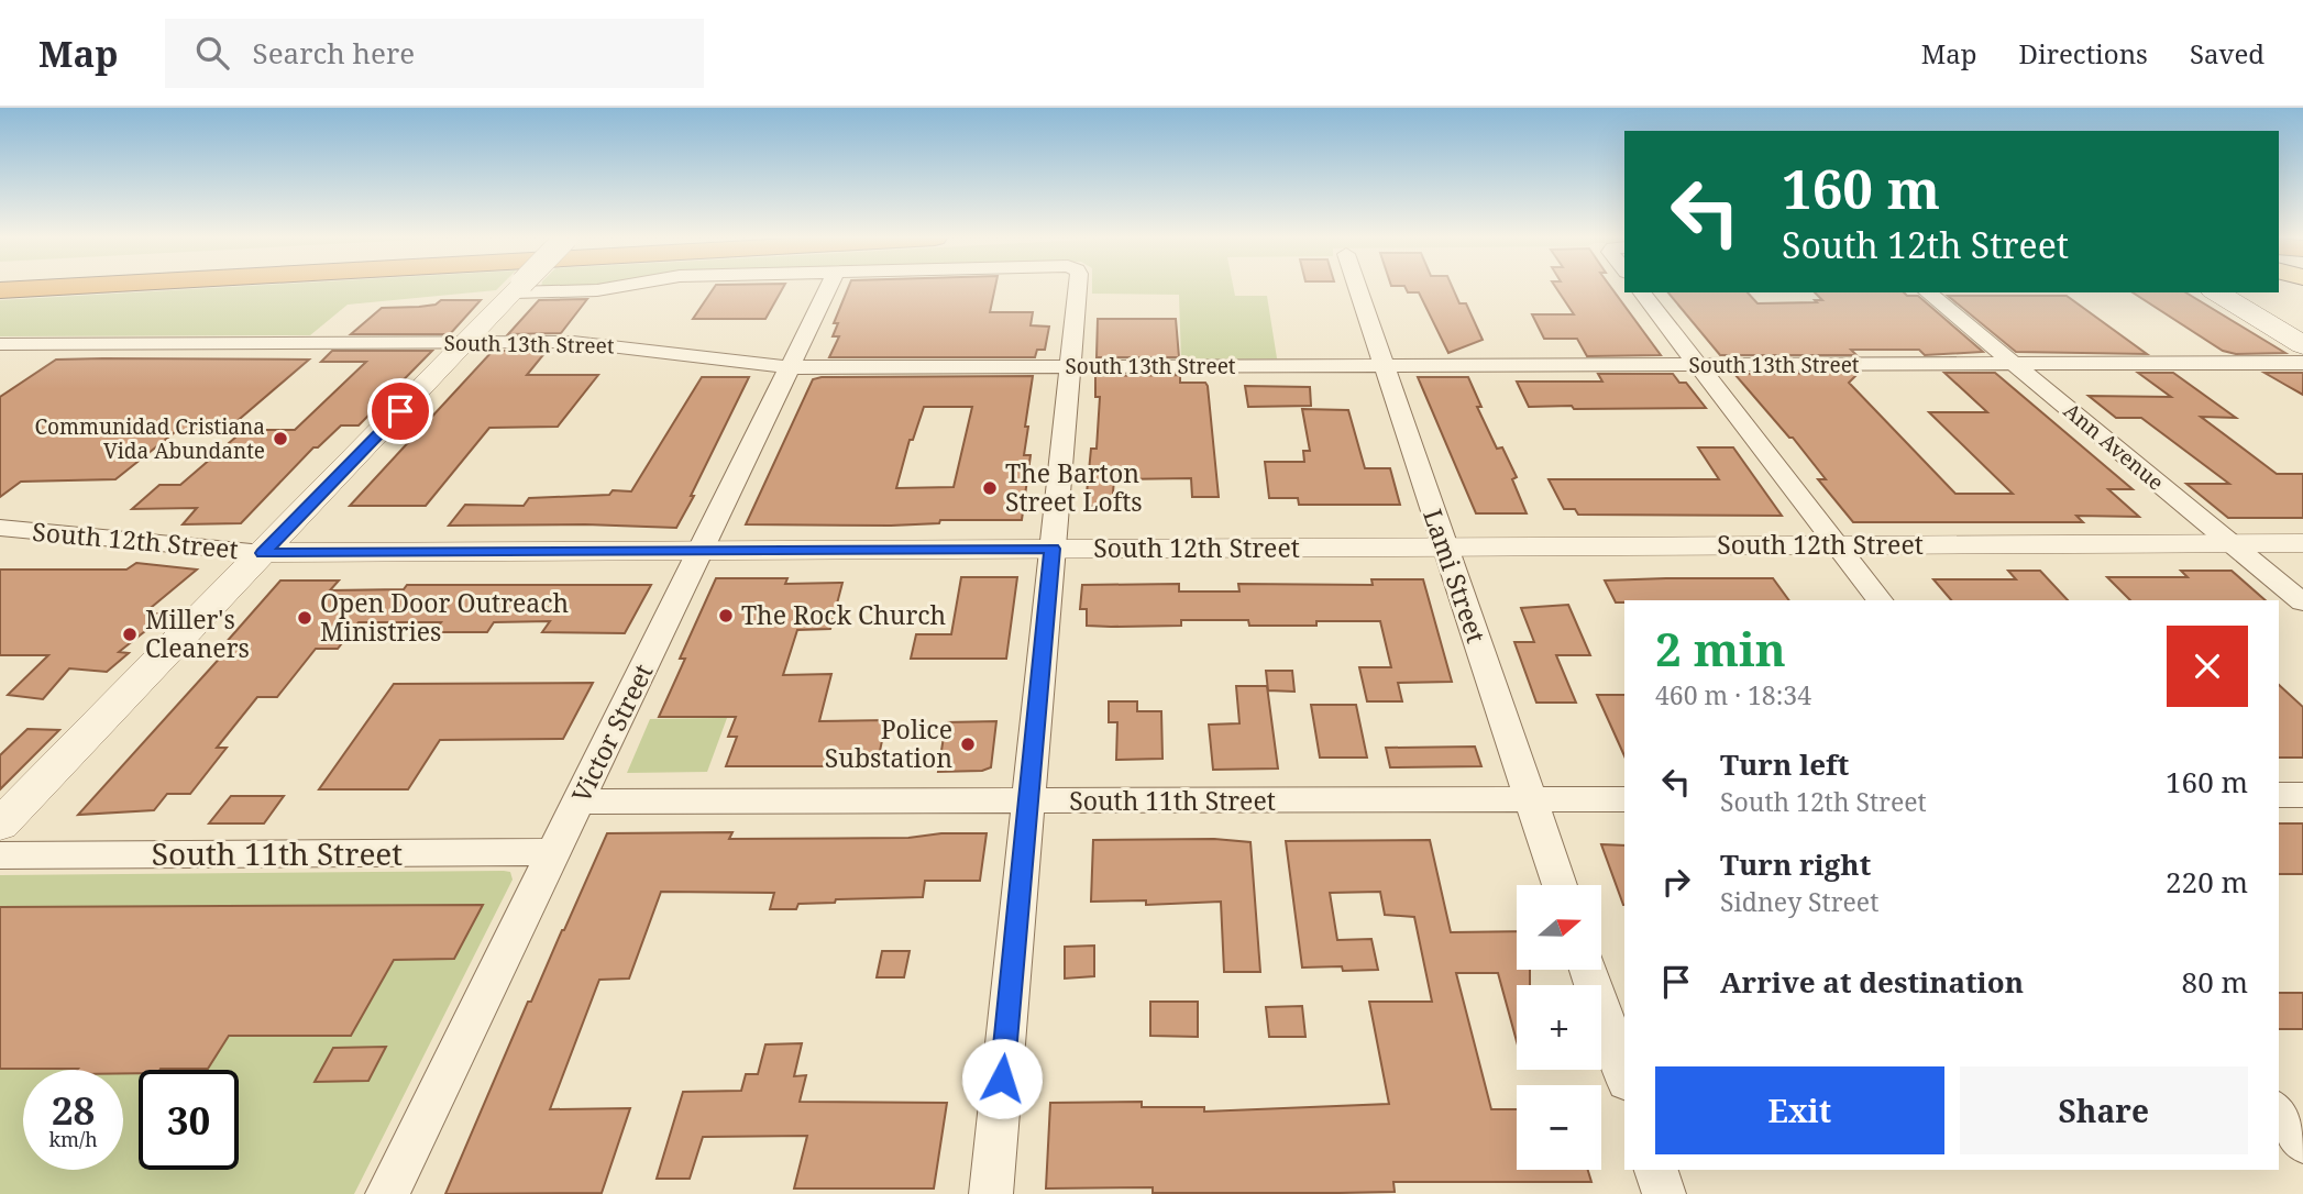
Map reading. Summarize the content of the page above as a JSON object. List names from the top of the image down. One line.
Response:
{"streets":{"street":["South 13th Street","Ann Avenue","South 12th Street","Lami Street","Victor Street","South 11th Street"]},"crossings":[["South 13th Street","Ann Avenue"],["South 13th Street","Lami Street"],["South 13th Street","Victor Street"],["Ann Avenue","South 12th Street"],["South 12th Street","Lami Street"],["South 12th Street","Victor Street"],["Lami Street","South 11th Street"],["Victor Street","South 11th Street"]],"places":["Communidad Cristiana Vida Abundante","The Barton Street Lofts","The Rock Church","Open Door Outreach Ministries","Miller's Cleaners","Police Substation"],"north":"right","page":{"header":"Map","search":"Search here","nav":["Map","Directions","Saved"],"turn":["160 m","South 12th Street"],"heading":["2 min","460 m · 18:34"],"list":[{"name":"Turn left","note":"South 12th Street","value":"160 m"},{"name":"Turn right","note":"Sidney Street","value":"220 m"},{"name":"Arrive at destination","value":"80 m"}],"map_buttons":["+","−"],"buttons":["Exit","Share"],"speed":"28 km/h","limit":"30"}}
